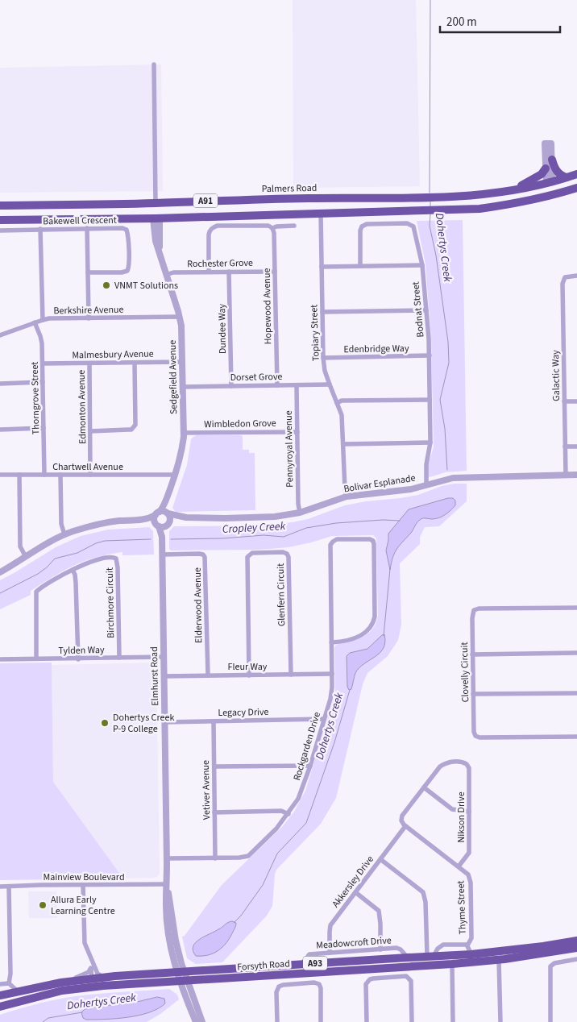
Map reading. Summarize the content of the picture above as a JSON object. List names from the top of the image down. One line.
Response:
{"streets":{"highway":["Palmers Road","A91","A93","Forsyth Road"],"street":["Bakewell Crescent","Rochester Grove","Hopewood Avenue","Bodnat Street","Berkshire Avenue","Dundee Way","Topiary Street","Edenbridge Way","Malmesbury Avenue","Galactic Way","Sedgefield Avenue","Dorset Grove","Thorngrove Street","Edmonton Avenue","Wimbledon Grove","Pennyroyal Avenue","Chartwell Avenue","Bolivar Esplanade","Glenfern Circuit","Birchmore Circuit","Elderwood Avenue","Tylden Way","Fleur Way","Clovelly Circuit","Elmhurst Road","Legacy Drive","Rockgarden Drive","Vetiver Avenue","Nikson Drive","Mainview Boulevard","Akkersley Drive","Thyme Street","Meadowcroft Drive"]},"crossings":[["A91","Topiary Street"],["A91","Sedgefield Avenue"],["Rochester Grove","Hopewood Avenue"],["Rochester Grove","Dundee Way"],["Rochester Grove","Sedgefield Avenue"],["Hopewood Avenue","Dorset Grove"],["Bodnat Street","Edenbridge Way"],["Bodnat Street","Bolivar Esplanade"],["Berkshire Avenue","Sedgefield Avenue"],["Berkshire Avenue","Thorngrove Street"],["Dundee Way","Dorset Grove"],["Topiary Street","Edenbridge Way"],["Topiary Street","Dorset Grove"],["Topiary Street","Bolivar Esplanade"],["Malmesbury Avenue","Sedgefield Avenue"],["Malmesbury Avenue","Thorngrove Street"],["Malmesbury Avenue","Edmonton Avenue"],["Galactic Way","Bolivar Esplanade"],["Sedgefield Avenue","Dorset Grove"],["Sedgefield Avenue","Wimbledon Grove"],["Sedgefield Avenue","Chartwell Avenue"],["Sedgefield Avenue","Bolivar Esplanade"],["Sedgefield Avenue","Elmhurst Road"],["Dorset Grove","Pennyroyal Avenue"],["Thorngrove Street","Chartwell Avenue"],["Edmonton Avenue","Chartwell Avenue"],["Wimbledon Grove","Pennyroyal Avenue"],["Pennyroyal Avenue","Bolivar Esplanade"],["Bolivar Esplanade","Elmhurst Road"],["Glenfern Circuit","Fleur Way"],["Birchmore Circuit","Tylden Way"],["Elderwood Avenue","Fleur Way"],["Elderwood Avenue","Elmhurst Road"],["Tylden Way","Elmhurst Road"],["Fleur Way","Elmhurst Road"],["Fleur Way","Rockgarden Drive"],["Elmhurst Road","Legacy Drive"],["Elmhurst Road","Rockgarden Drive"],["Elmhurst Road","Mainview Boulevard"],["Elmhurst Road","Forsyth Road"],["Legacy Drive","Rockgarden Drive"],["Legacy Drive","Vetiver Avenue"],["Rockgarden Drive","Vetiver Avenue"],["Nikson Drive","Thyme Street"],["Akkersley Drive","Thyme Street"],["Akkersley Drive","Meadowcroft Drive"],["Meadowcroft Drive","Forsyth Road"]],"water":["Dohertys Creek","Cropley Creek"],"places":["VNMT Solutions","Dohertys Creek P-9 College","Allura Early Learning Centre"],"scale_bar":"200 m"}
